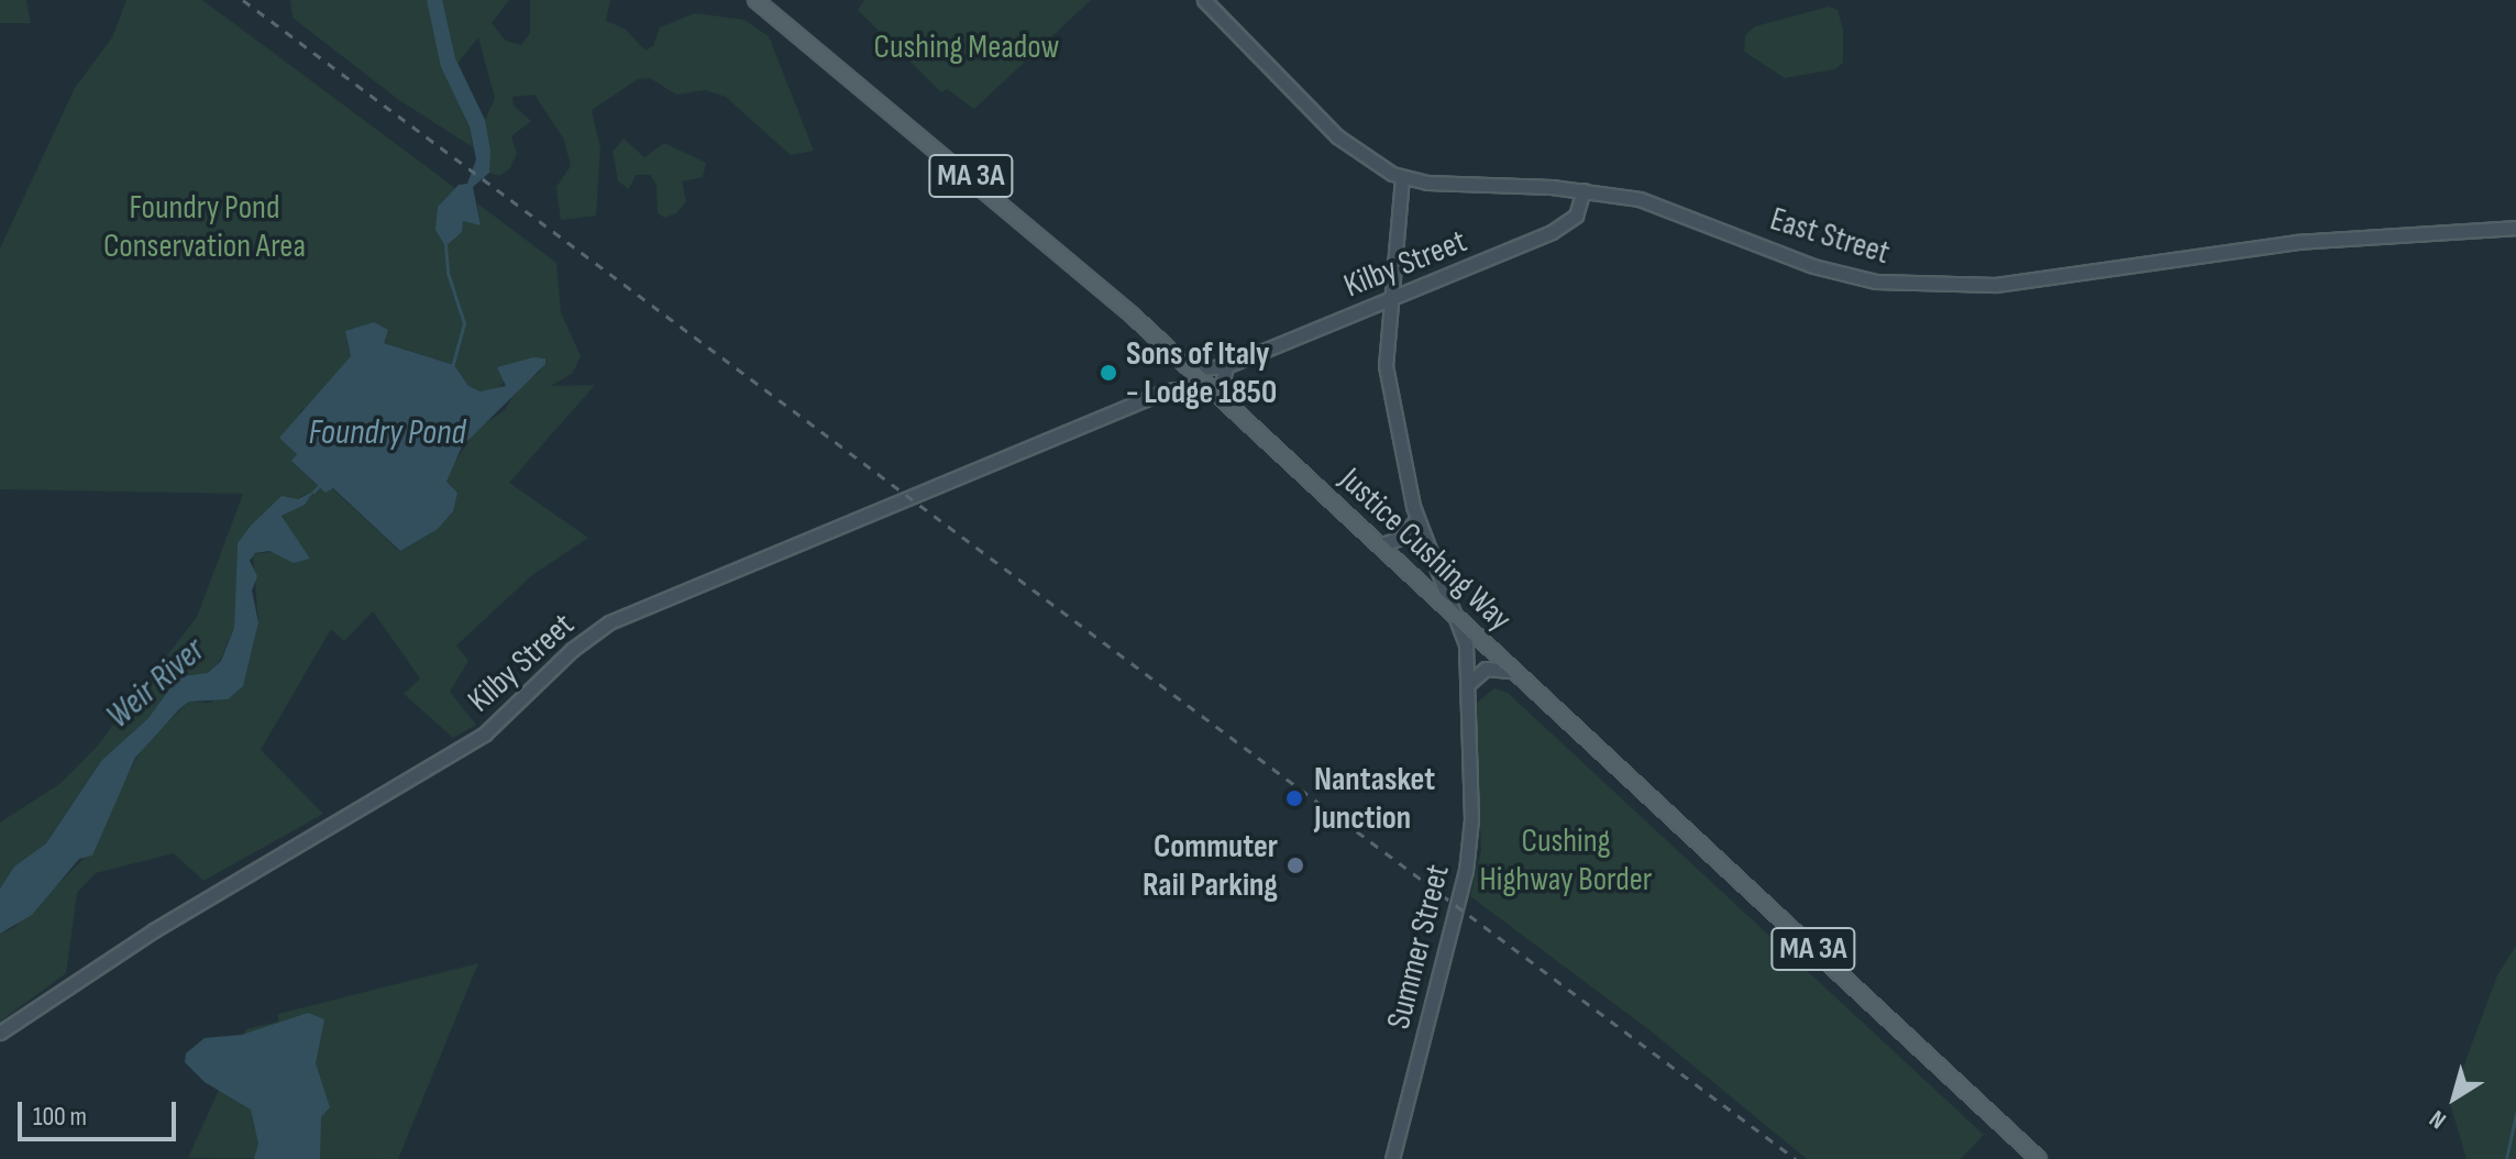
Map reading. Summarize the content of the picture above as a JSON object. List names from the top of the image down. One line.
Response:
{"streets":{"main road":["MA 3A","Justice Cushing Way"],"street":["East Street","Kilby Street","Summer Street"]},"crossings":[["East Street","Kilby Street"],["East Street","Summer Street"],["Kilby Street","Justice Cushing Way"],["Kilby Street","Summer Street"],["Justice Cushing Way","Summer Street"]],"water":["Foundry Pond","Weir River"],"parks":["Cushing Meadow","Foundry Pond Conservation Area","Cushing Highway Border"],"places":["Sons of Italy - Lodge 1850","Nantasket Junction","Commuter Rail Parking"],"scale_bar":"100 m","north":"bottom left"}
